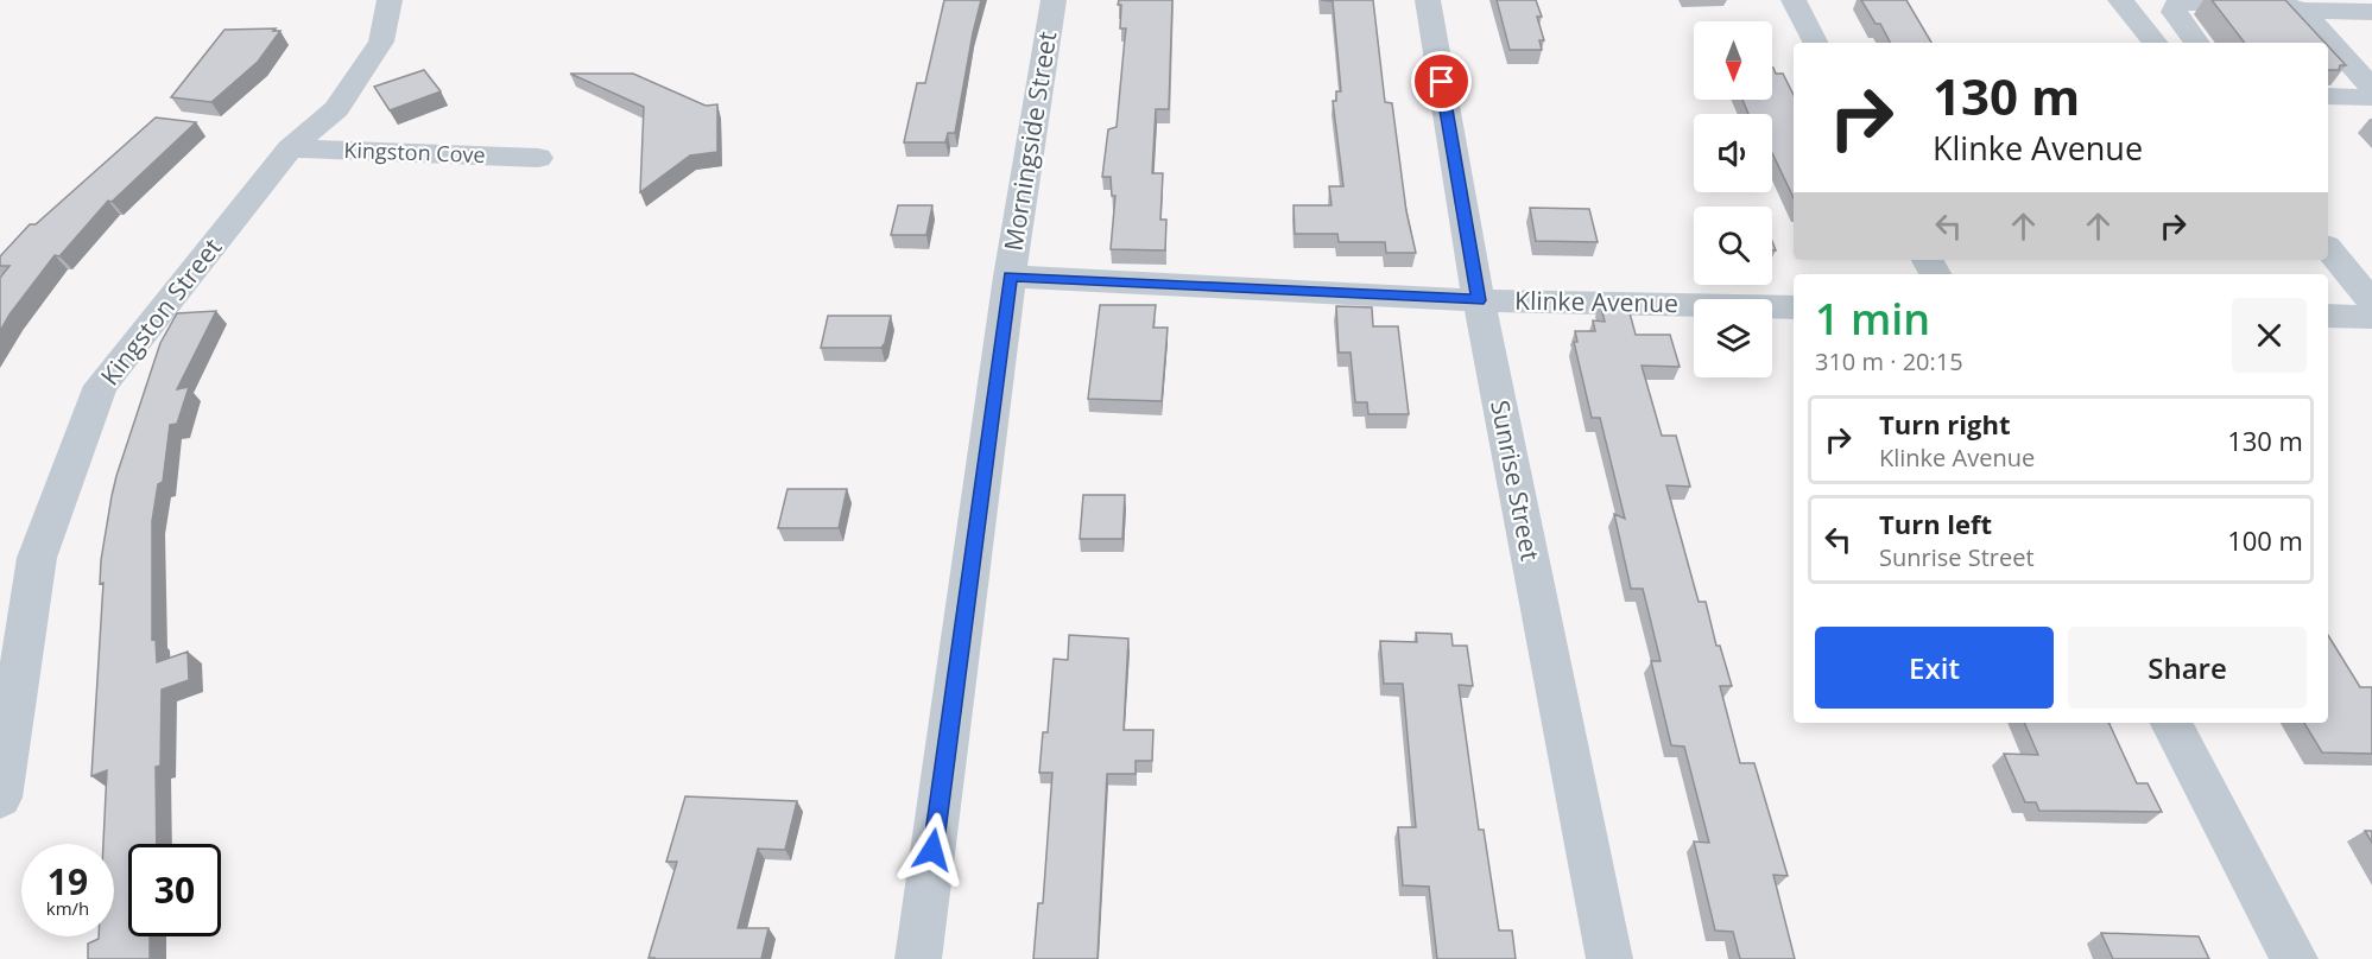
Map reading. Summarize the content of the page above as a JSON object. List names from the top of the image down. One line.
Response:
{"streets":{"street":["Morningside Street","Kingston Cove","Klinke Avenue","Kingston Street","Sunrise Street"]},"crossings":[["Morningside Street","Klinke Avenue"],["Kingston Cove","Kingston Street"],["Klinke Avenue","Sunrise Street"]],"north":"bottom","page":{"turn":["130 m","Klinke Avenue"],"heading":["1 min","310 m · 20:15"],"list":[{"name":"Turn right","note":"Klinke Avenue","value":"130 m"},{"name":"Turn left","note":"Sunrise Street","value":"100 m"}],"buttons":["Exit","Share"],"speed":"19 km/h","limit":"30"}}
